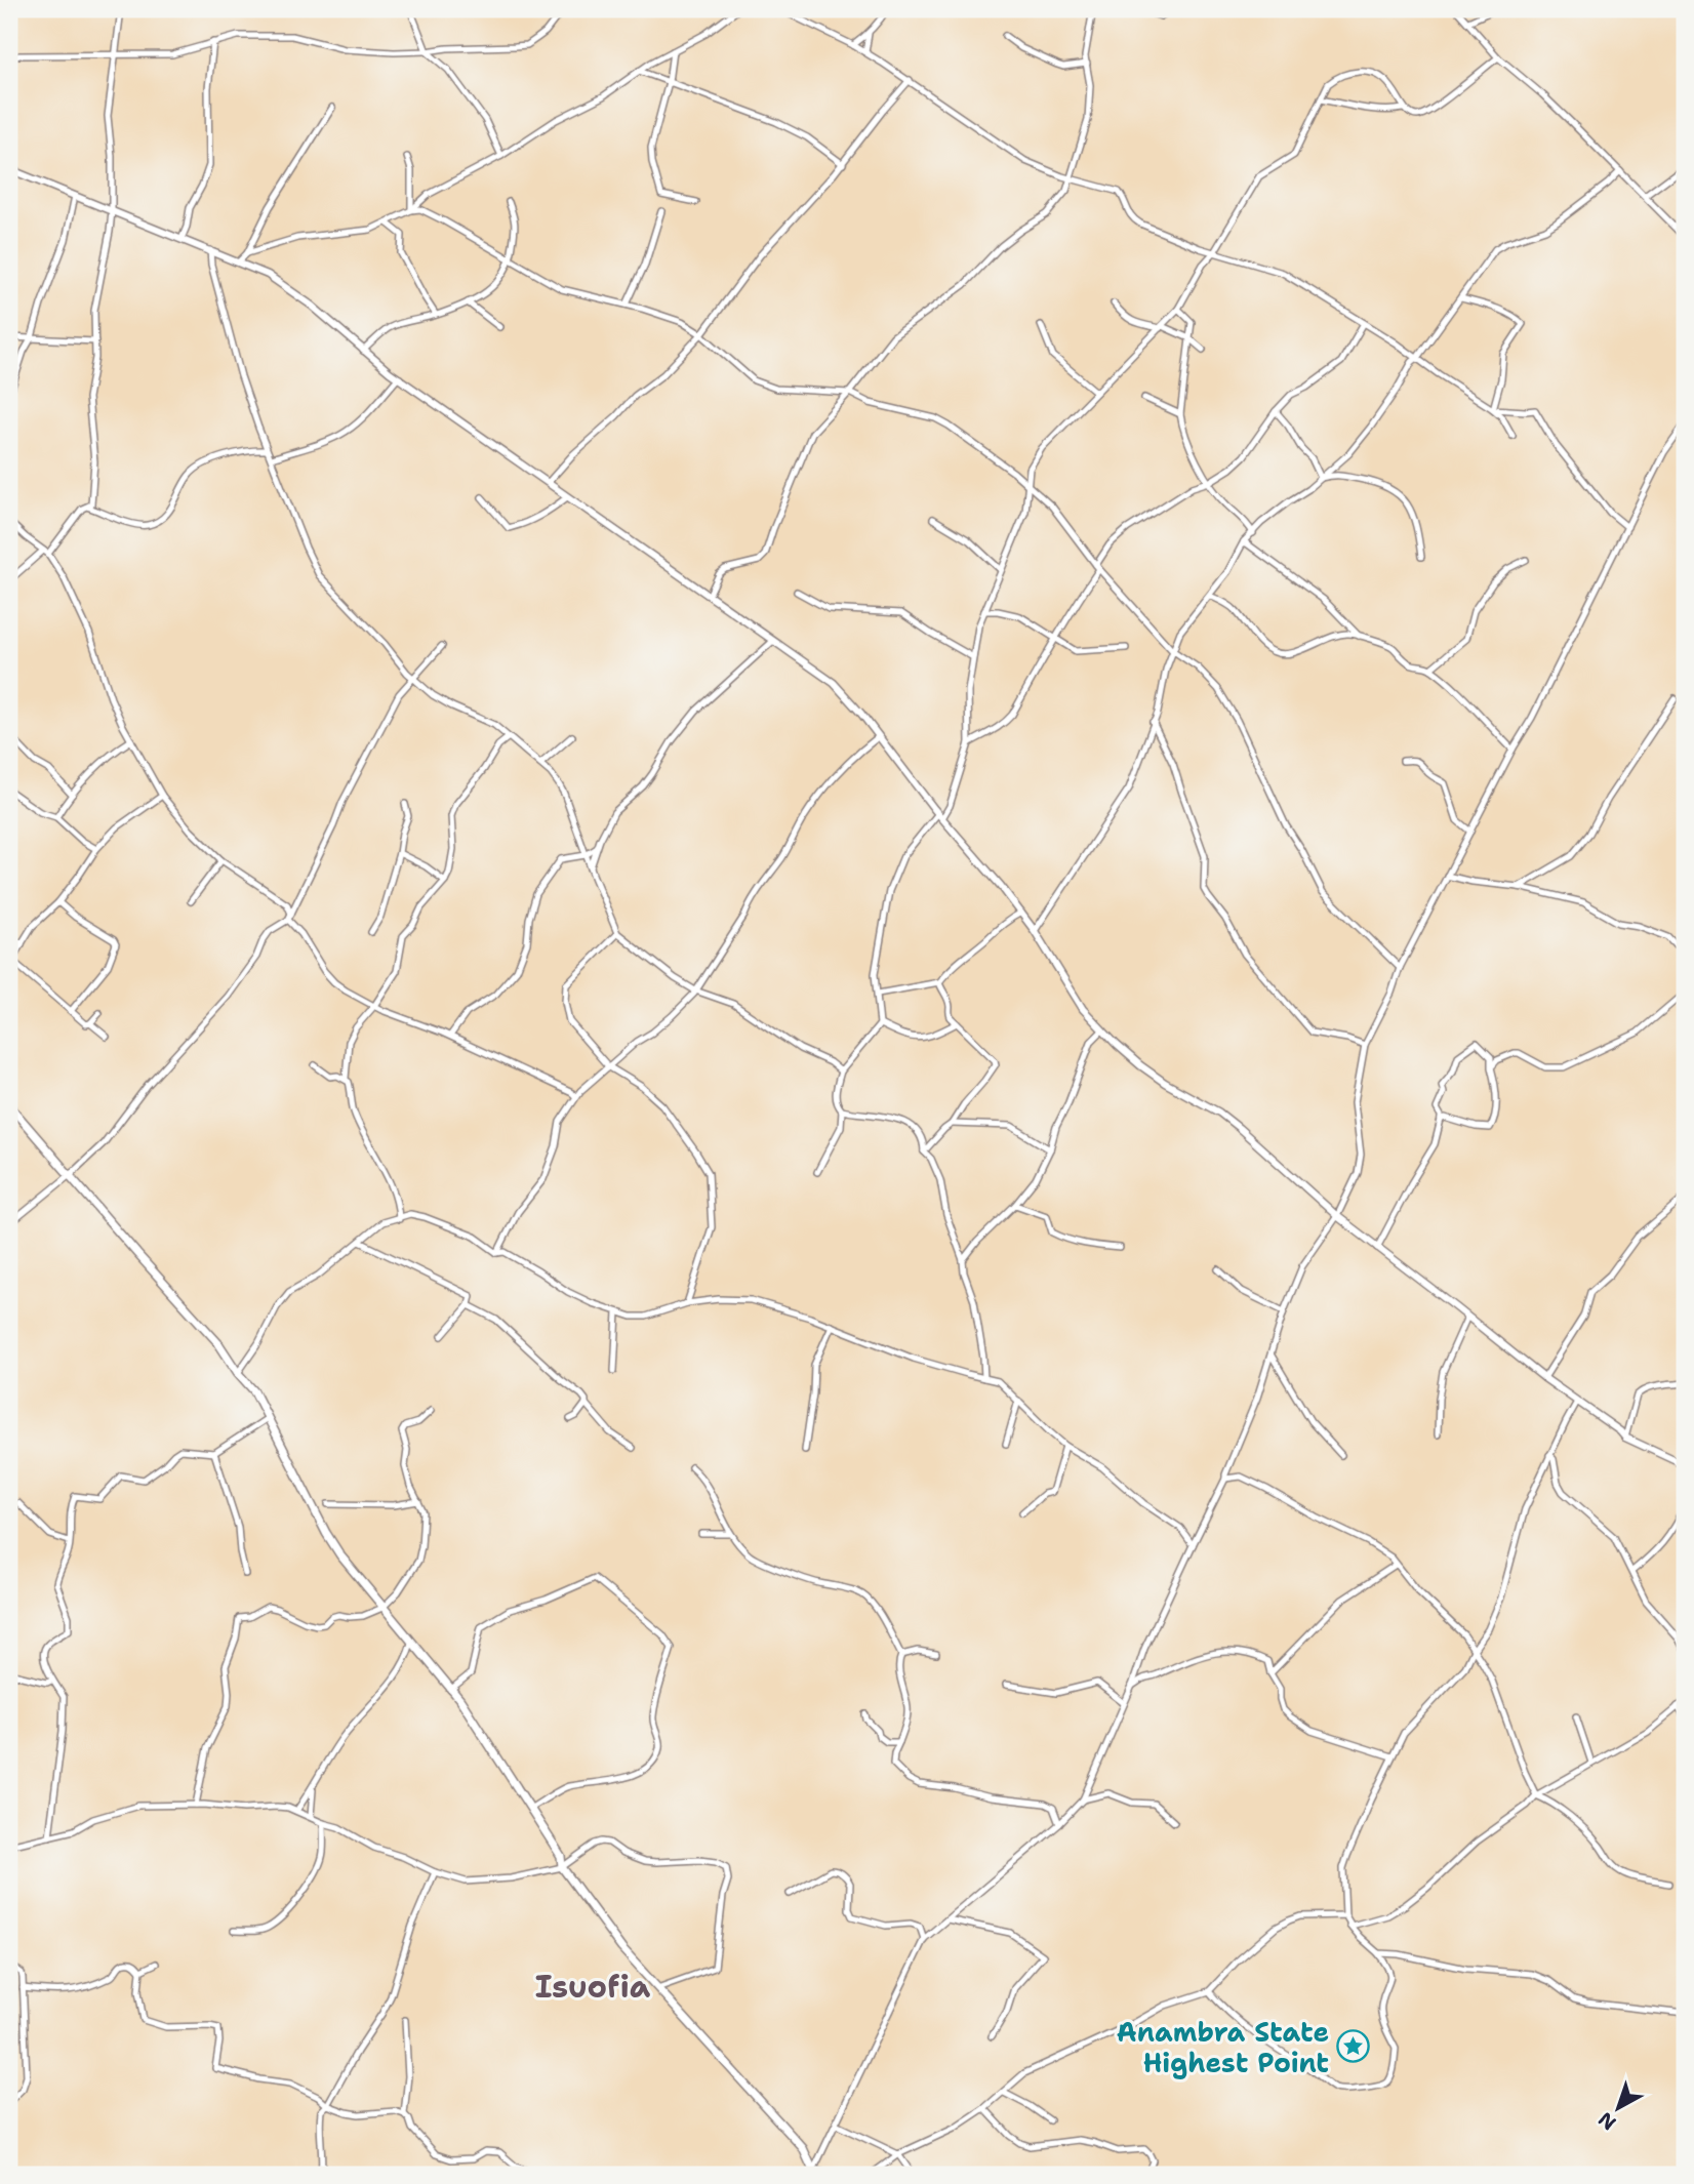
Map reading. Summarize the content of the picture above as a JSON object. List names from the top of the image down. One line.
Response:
{"districts":["Isuofia"],"places":{"place":["Anambra State Highest Point"]},"north":"bottom left"}
